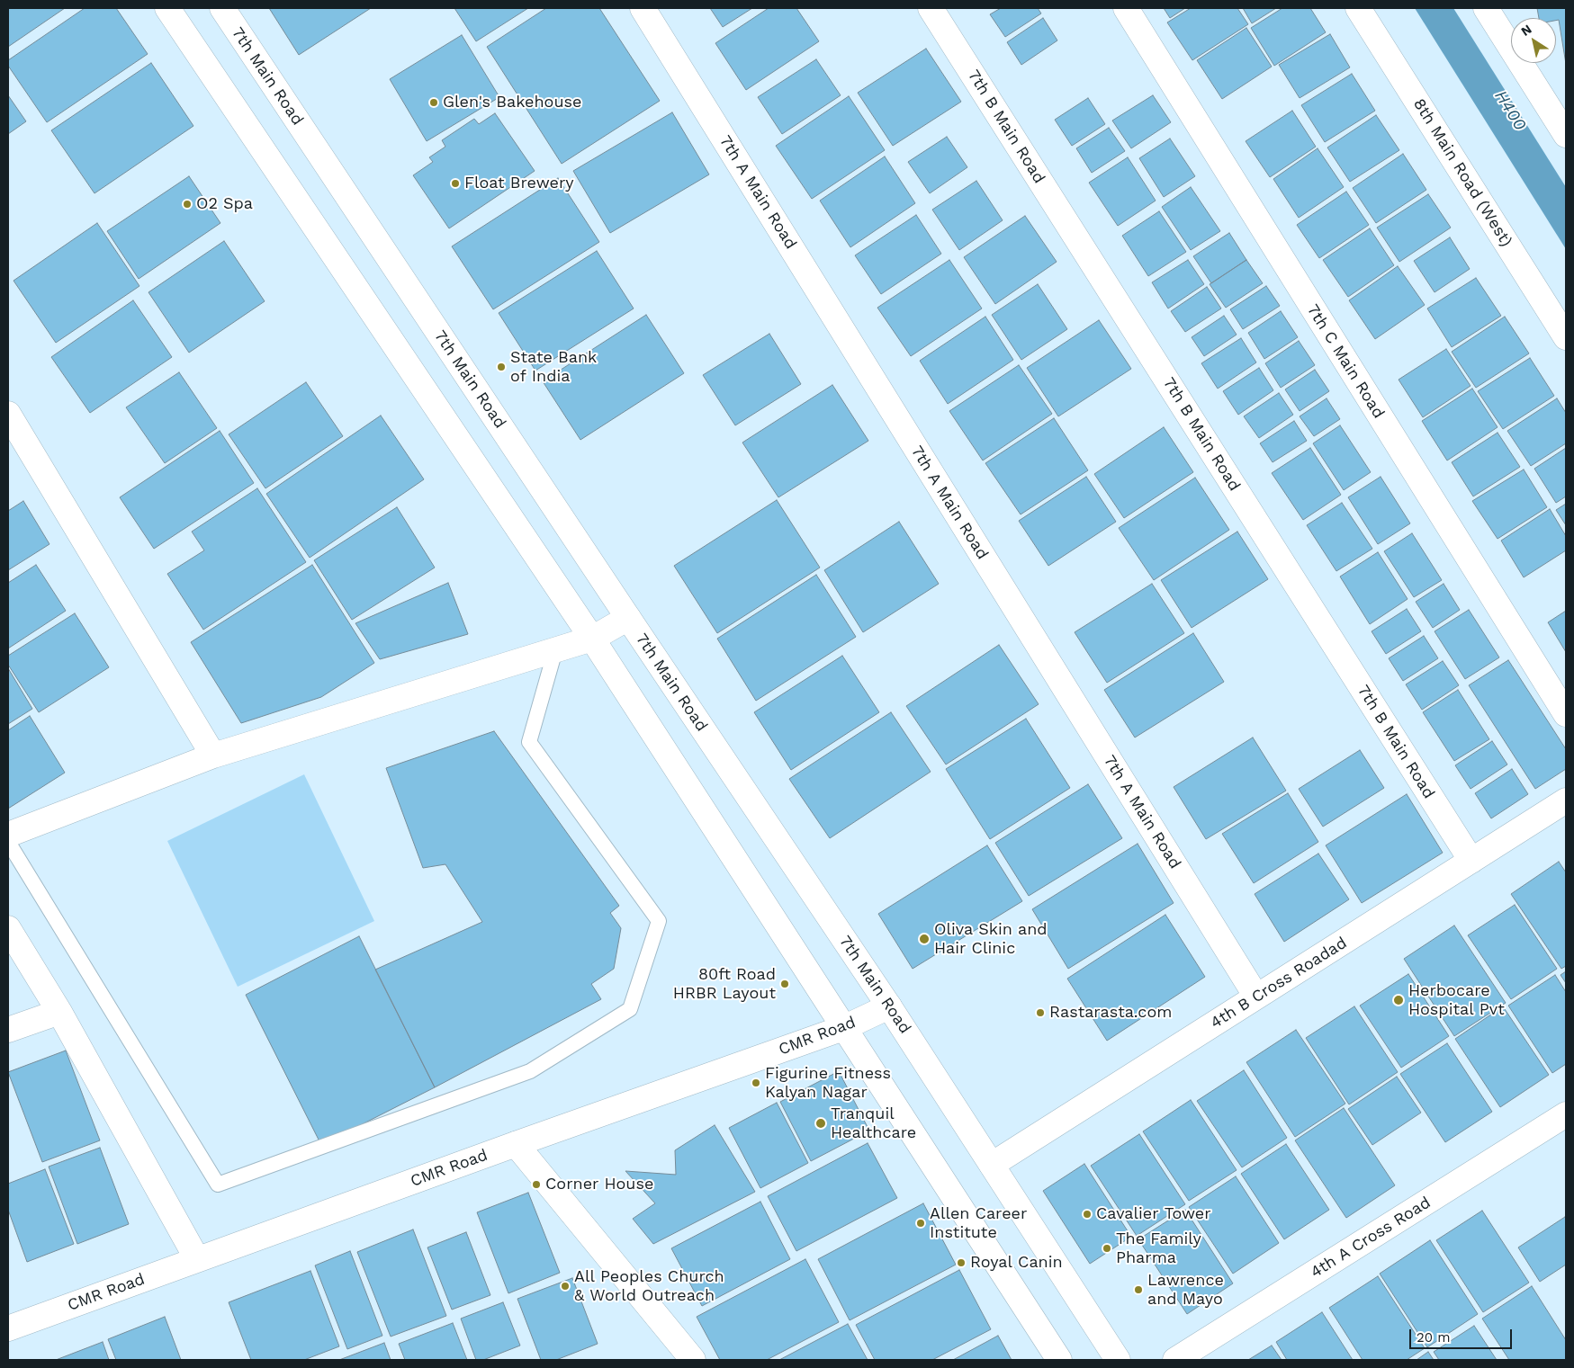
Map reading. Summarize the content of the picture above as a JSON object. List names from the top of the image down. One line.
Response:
{"streets":{"street":["7th Main Road","7th B Main Road","8th Main Road (West)","7th A Main Road","7th C Main Road","4th B Cross Roadad","CMR Road","4th A Cross Road"]},"crossings":[["7th Main Road","4th B Cross Roadad"],["7th Main Road","CMR Road"],["7th B Main Road","4th B Cross Roadad"],["7th A Main Road","4th B Cross Roadad"]],"water":["H400"],"places":["Glen's Bakehouse","Float Brewery","O2 Spa","State Bank of India","Oliva Skin and Hair Clinic","80ft Road HRBR Layout","Herbocare Hospital Pvt","Rastarasta.com","Figurine Fitness Kalyan Nagar","Tranquil Healthcare","Corner House","Cavalier Tower","Allen Career Institute","The Family Pharma","Royal Canin","All Peoples Church & World Outreach","Lawrence and Mayo"],"scale_bar":"20 m","north":"top left"}
